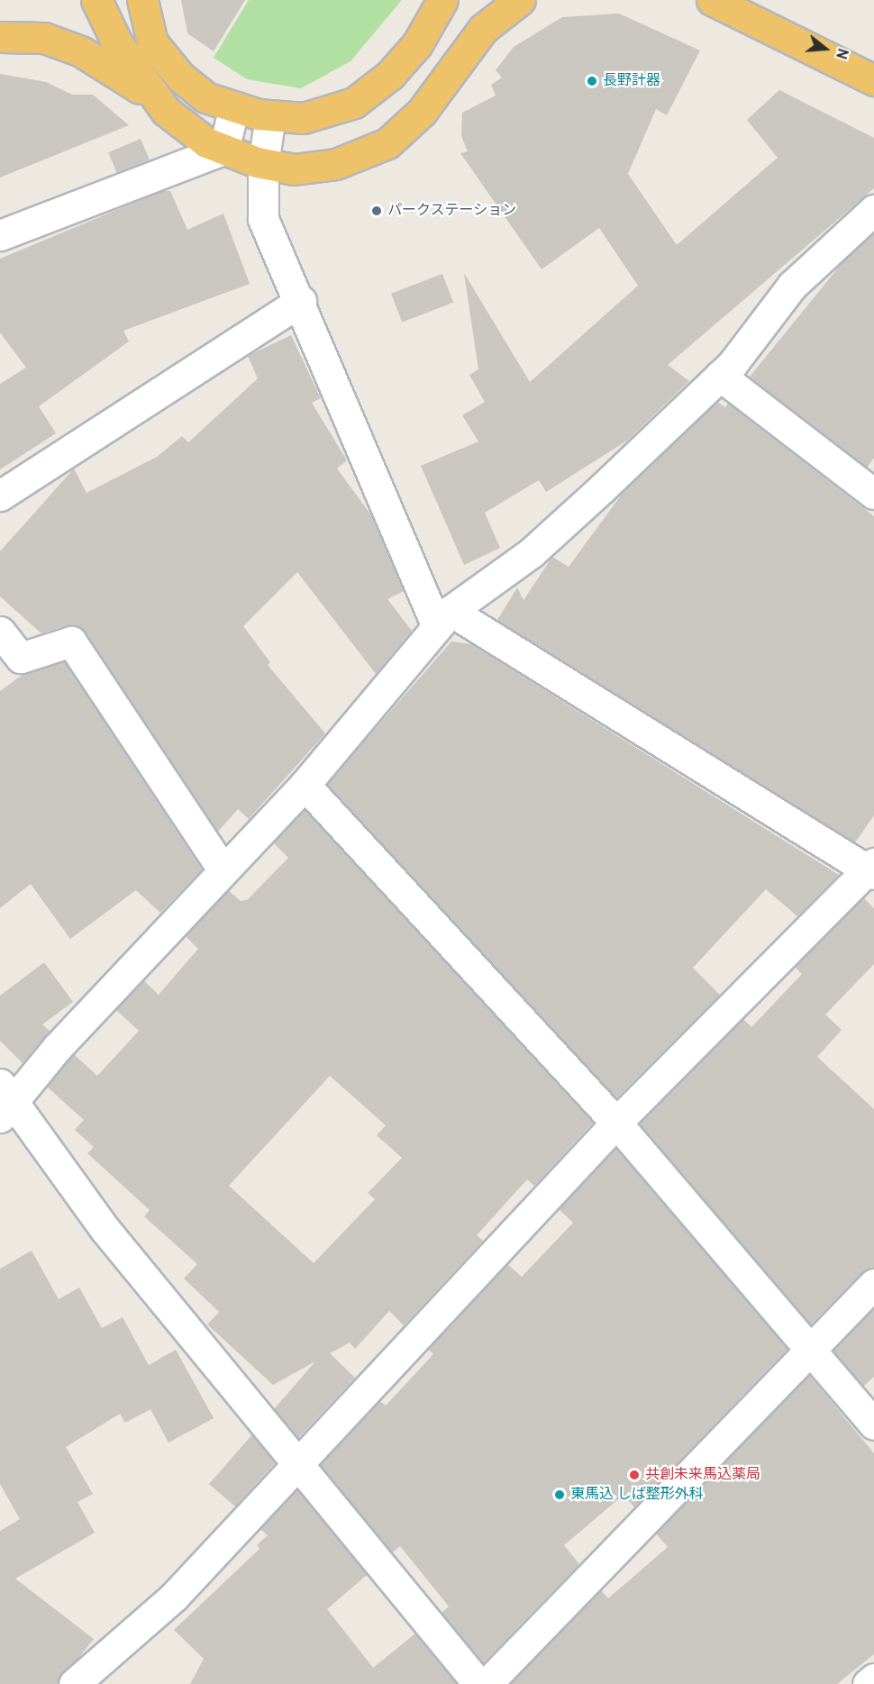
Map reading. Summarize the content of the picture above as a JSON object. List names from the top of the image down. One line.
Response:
{"places":["長野計器","パークステーション","共創未来馬込薬局","東馬込 しば整形外科"],"north":"right"}
